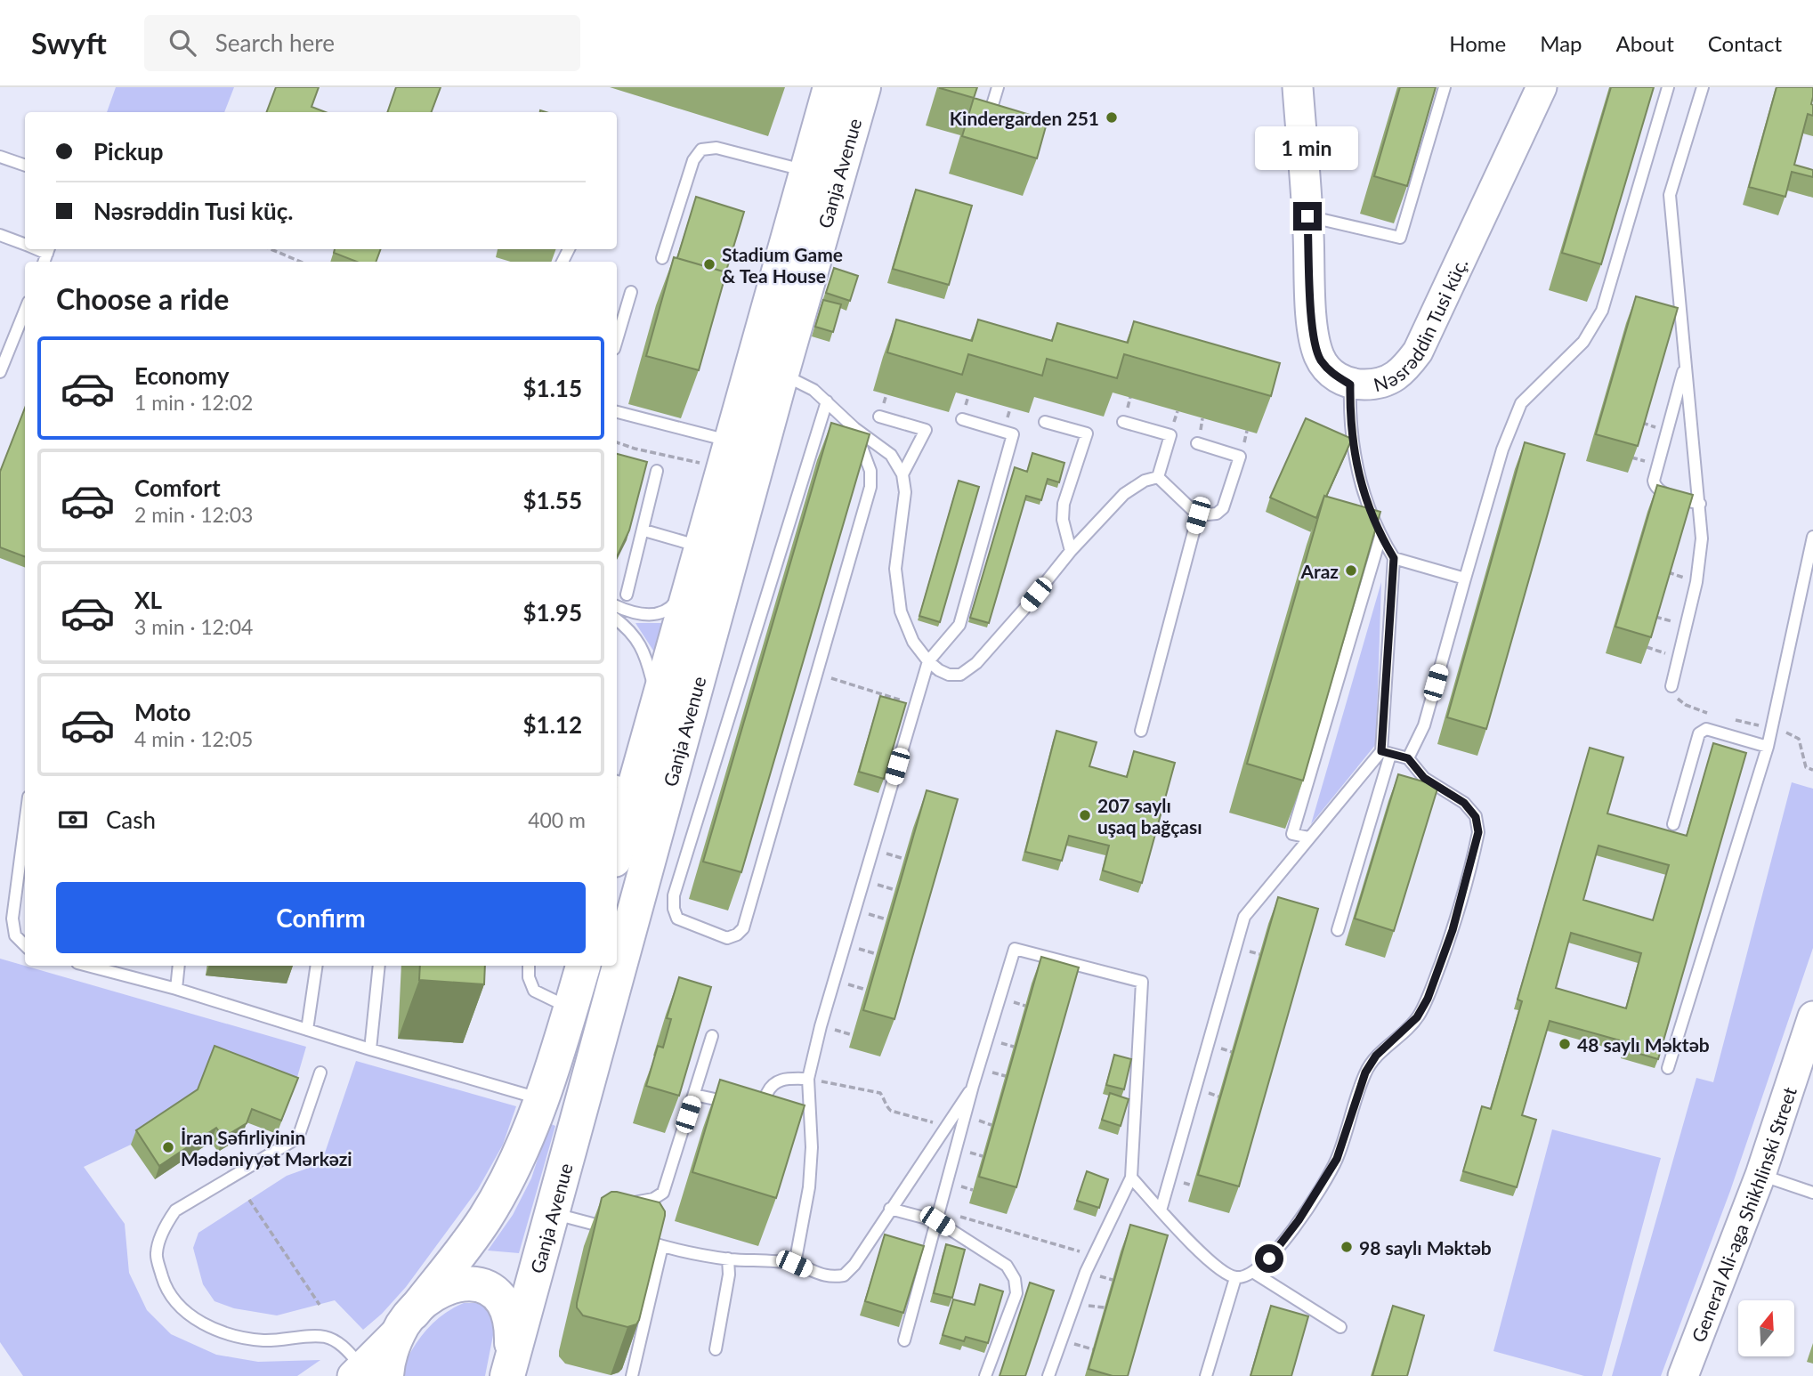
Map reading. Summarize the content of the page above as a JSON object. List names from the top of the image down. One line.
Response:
{"streets":{"main road":["Ganja Avenue"],"street":["Nəsrəddin Tusi küç.","General Ali-aga Shikhlinski Street"]},"places":["Kindergarden 251","Stadium Game & Tea House","Araz","207 saylı uşaq bağçası","48 saylı Məktəb","İran Səfirliyinin Mədəniyyət Mərkəzi","98 saylı Məktəb"],"north":"top","page":{"header":"Swyft","search":"Search here","nav":["Home","Map","About","Contact"],"banner":["Pickup","Nəsrəddin Tusi küç."],"bubble":"1 min","heading":"Choose a ride","list":[{"name":"Economy","note":"1 min · 12:02","value":"$1.15"},{"name":"Comfort","note":"2 min · 12:03","value":"$1.55"},{"name":"XL","note":"3 min · 12:04","value":"$1.95"},{"name":"Moto","note":"4 min · 12:05","value":"$1.12"}],"pay":["Cash","400 m"],"buttons":"Confirm"}}
